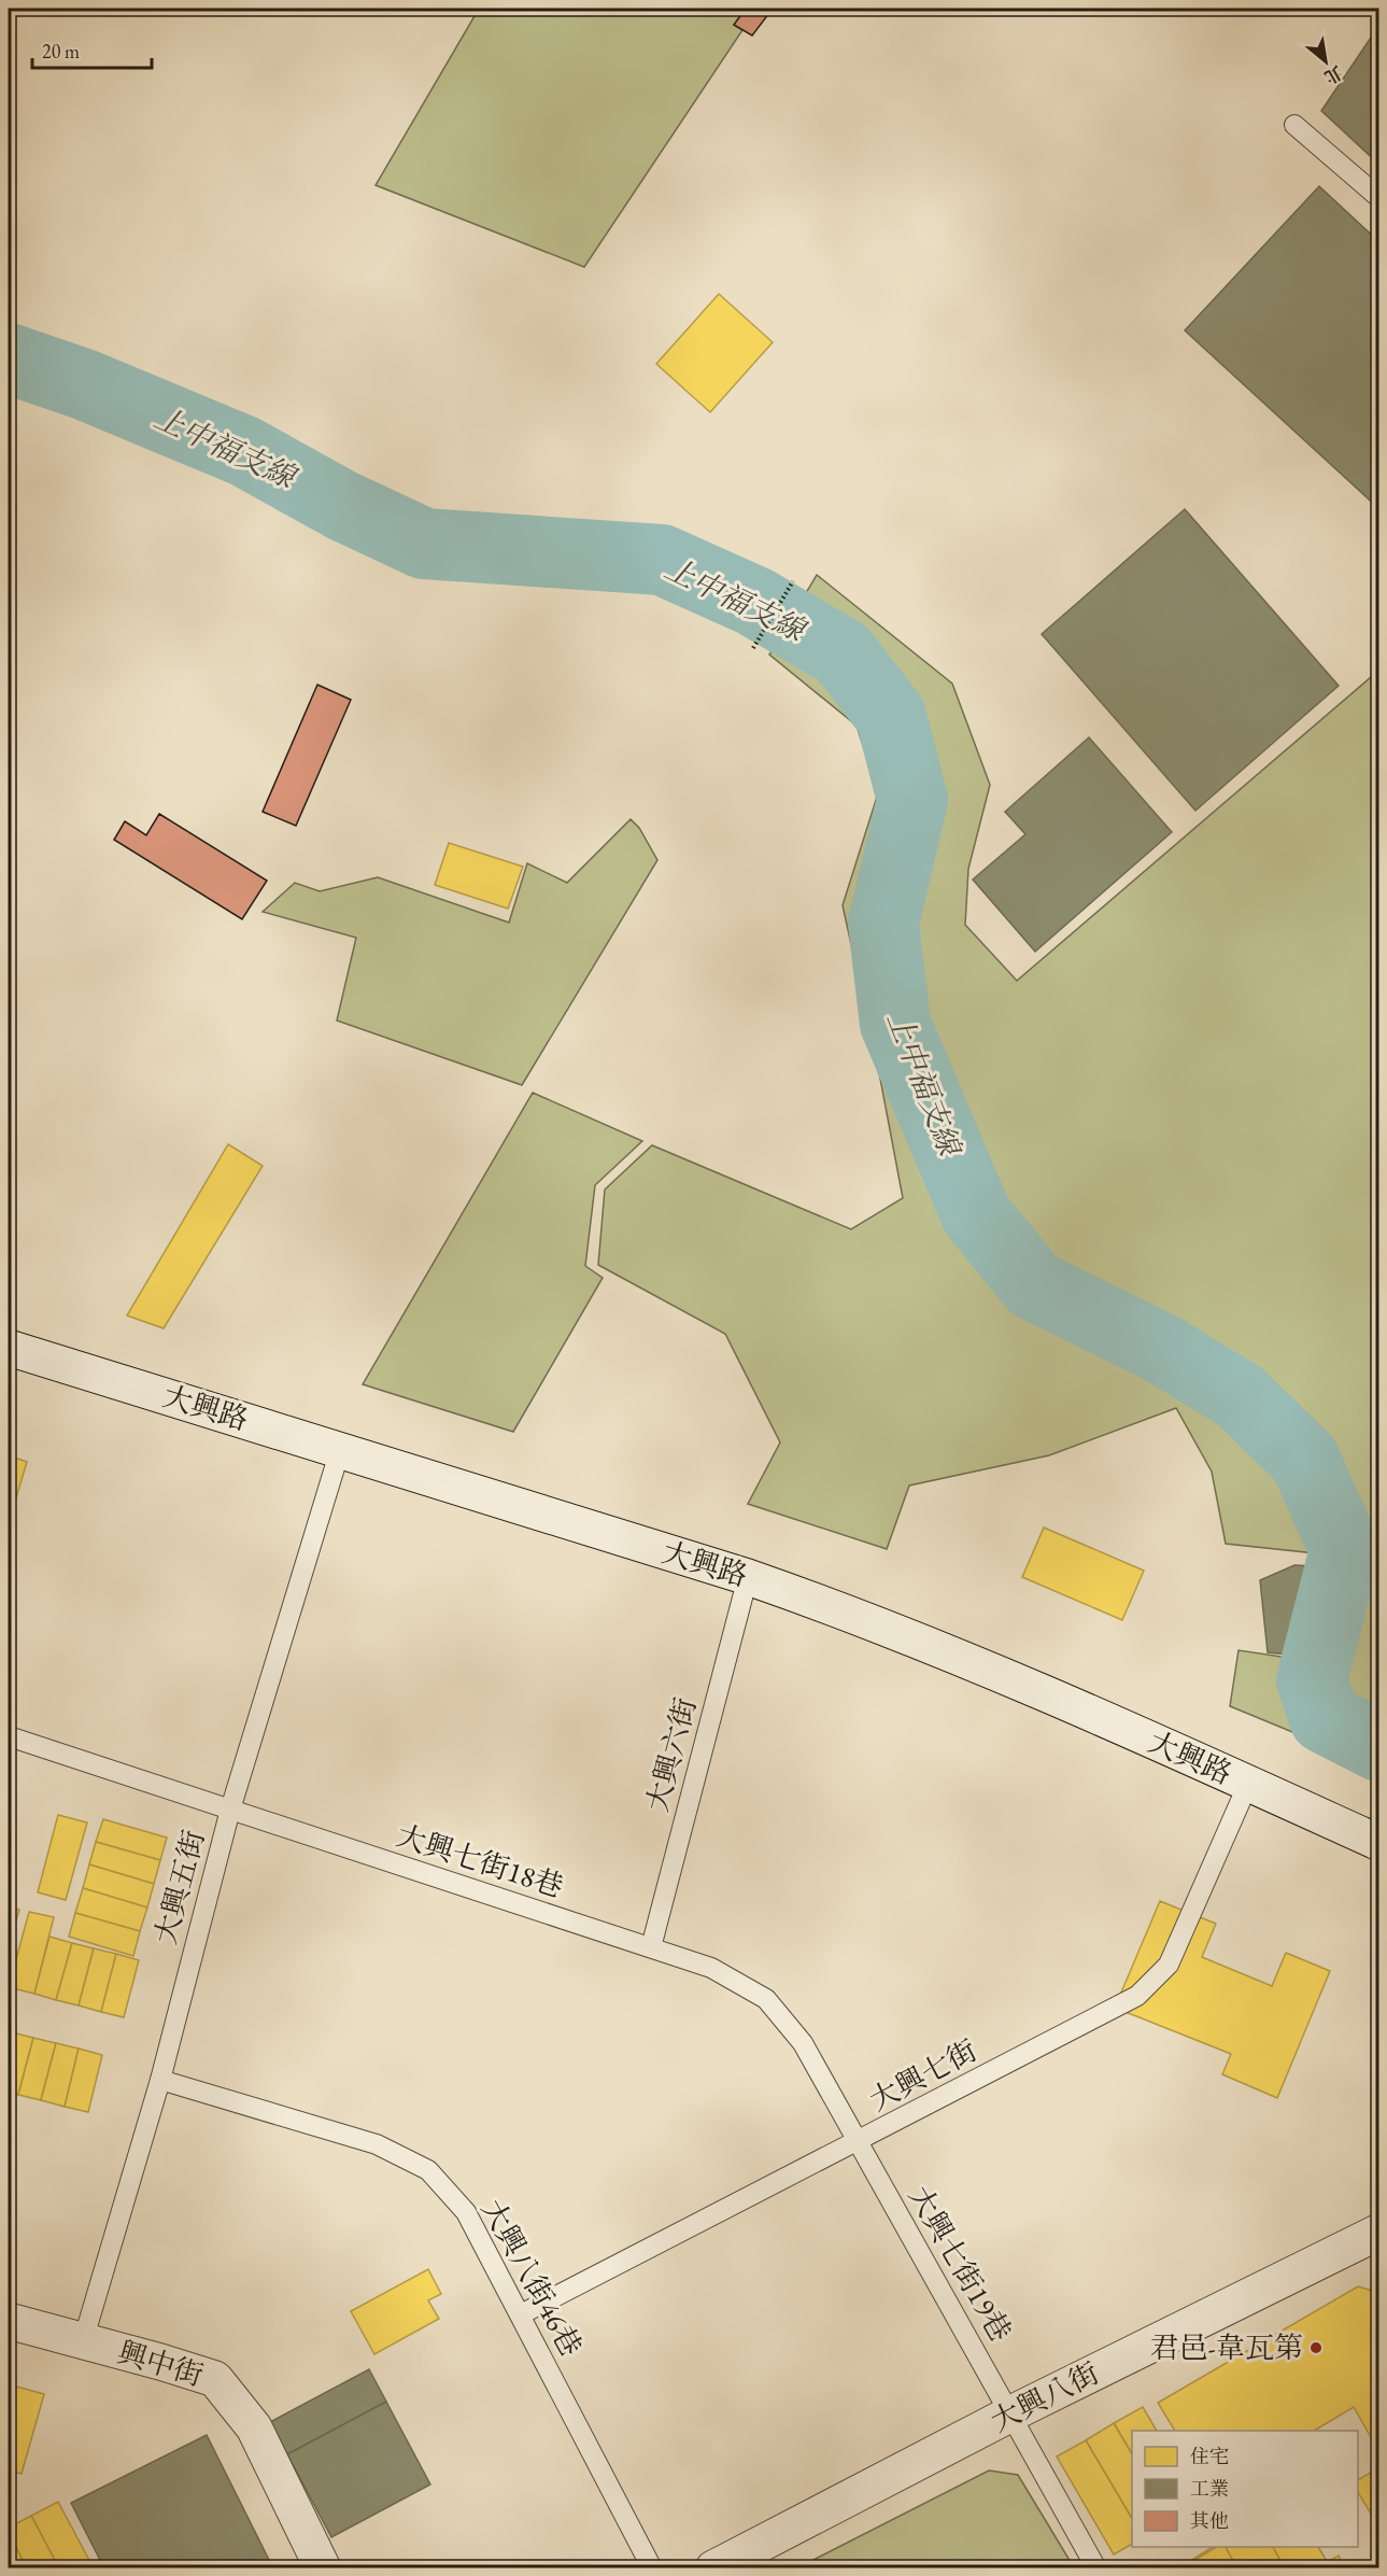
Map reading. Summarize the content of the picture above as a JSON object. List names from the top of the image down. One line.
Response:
{"streets":{"street":["大興路","興中街","大興八街"],"lane":["大興六街","大興七街18巷","大興五街","大興七街","大興七街19巷","大興八街46巷"]},"crossings":[["大興路","大興六街"],["大興路","大興五街"],["大興路","大興七街"],["大興六街","大興七街18巷"],["大興七街18巷","大興五街"],["大興七街18巷","大興七街"],["大興七街18巷","大興七街19巷"],["大興五街","大興八街46巷"],["大興五街","興中街"],["大興七街","大興七街19巷"],["大興七街","大興八街46巷"],["大興七街19巷","大興八街"]],"water":["上中福支線"],"places":["君邑-韋瓦第"],"legend":["住宅","工業","其他"],"scale_bar":"20 m","north":"bottom right"}
